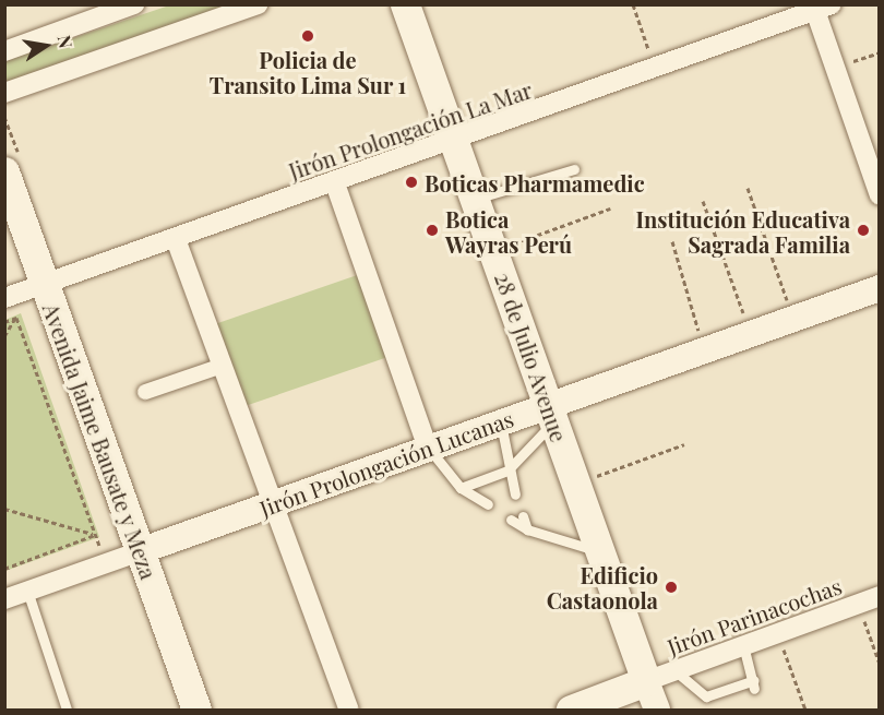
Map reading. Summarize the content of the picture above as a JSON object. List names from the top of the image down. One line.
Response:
{"streets":{"main road":["28 de Julio Avenue","Avenida Jaime Bausate y Meza"],"street":["Jirón Prolongación La Mar","Jirón Prolongación Lucanas","Jirón Parinacochas"]},"crossings":[["Jirón Prolongación La Mar","28 de Julio Avenue"],["Jirón Prolongación La Mar","Avenida Jaime Bausate y Meza"],["28 de Julio Avenue","Jirón Prolongación Lucanas"],["28 de Julio Avenue","Jirón Parinacochas"],["Avenida Jaime Bausate y Meza","Jirón Prolongación Lucanas"]],"places":["Policia de Transito Lima Sur 1","Boticas Pharmamedic","Botica Wayras Perú","Institución Educativa Sagrada Familia","Edificio Castaonola"],"north":"right"}
